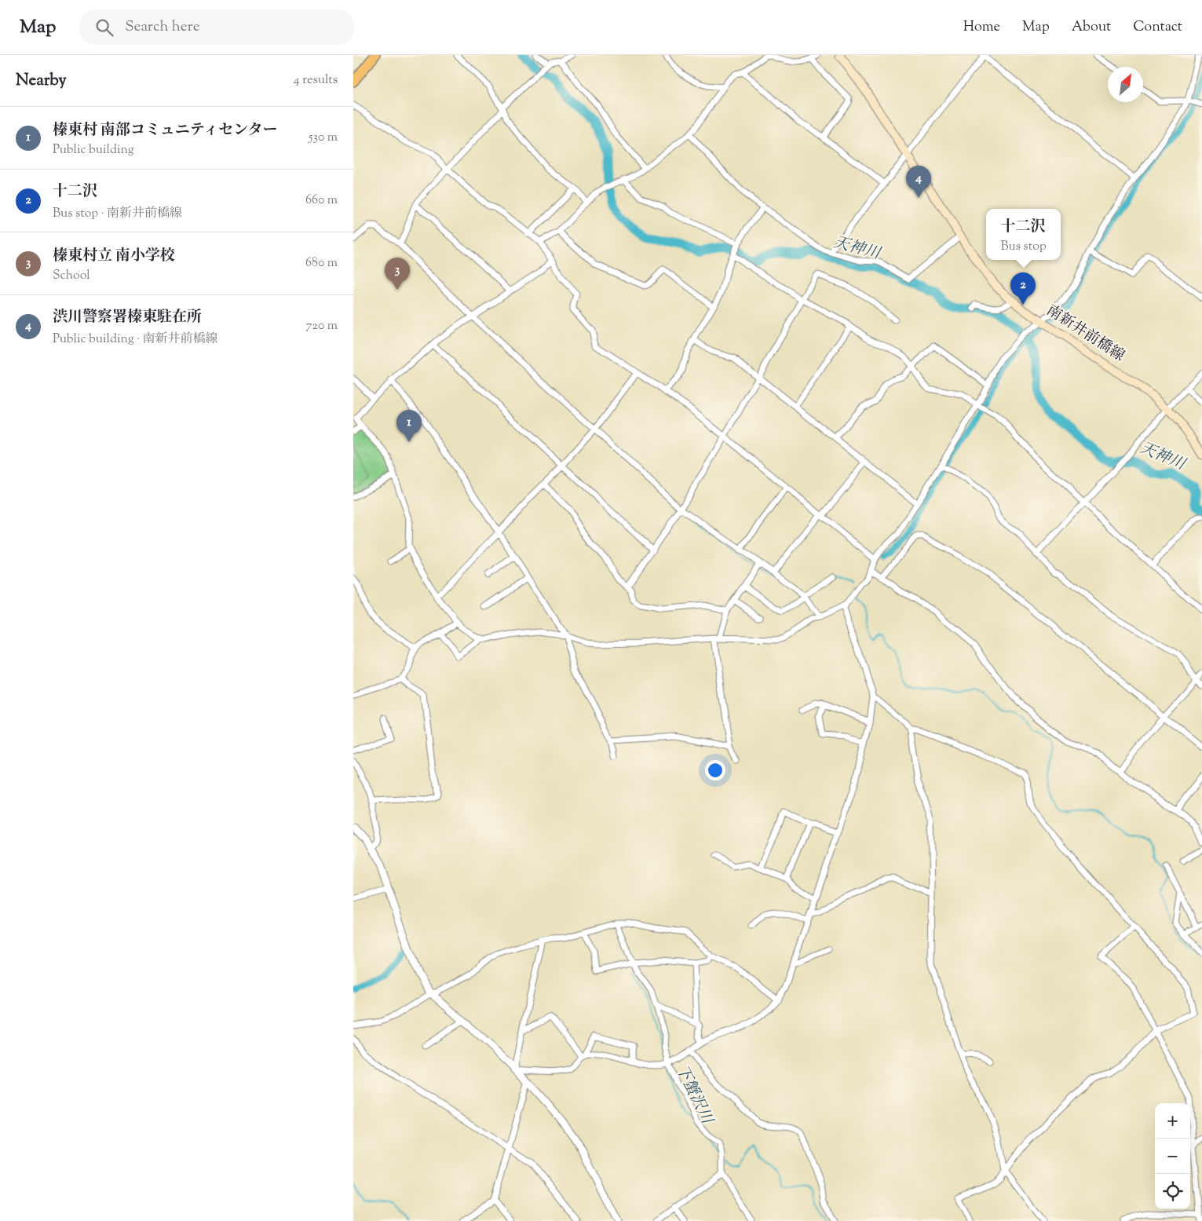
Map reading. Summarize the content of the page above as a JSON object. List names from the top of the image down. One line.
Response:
{"streets":{"main road":["南新井前橋線"]},"water":["天神川","下蟹沢川"],"north":"top right","page":{"header":"Map","search":"Search here","nav":["Home","Map","About","Contact"],"heading":["Nearby","4 results"],"list":[{"mark":"1","name":"榛東村 南部コミュニティセンター","note":"Public building","value":"530 m"},{"mark":"2","name":"十二沢","note":"Bus stop · 南新井前橋線","value":"660 m"},{"mark":"3","name":"榛東村立 南小学校","note":"School","value":"680 m"},{"mark":"4","name":"渋川警察署榛東駐在所","note":"Public building · 南新井前橋線","value":"720 m"}],"pins":["4","3","2","1"],"popup":["十二沢","Bus stop"],"map_buttons":["+","−"]}}
